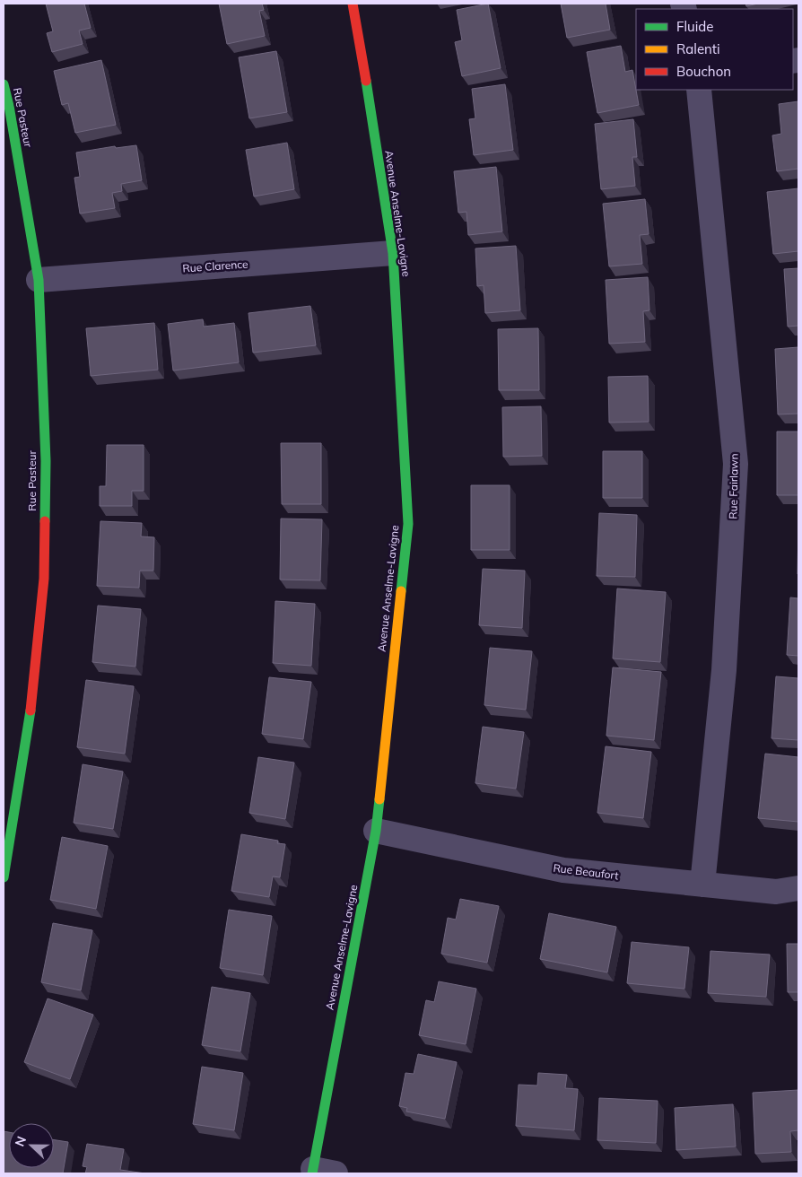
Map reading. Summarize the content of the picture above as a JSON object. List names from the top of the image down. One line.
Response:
{"streets":{"street":["Rue Pasteur","Avenue Anselme-Lavigne","Rue Clarence","Rue Fairlawn","Rue Beaufort"]},"crossings":[["Rue Pasteur","Rue Clarence"],["Avenue Anselme-Lavigne","Rue Clarence"],["Avenue Anselme-Lavigne","Rue Beaufort"],["Rue Fairlawn","Rue Beaufort"]],"legend":["Fluide","Ralenti","Bouchon"],"north":"left"}
